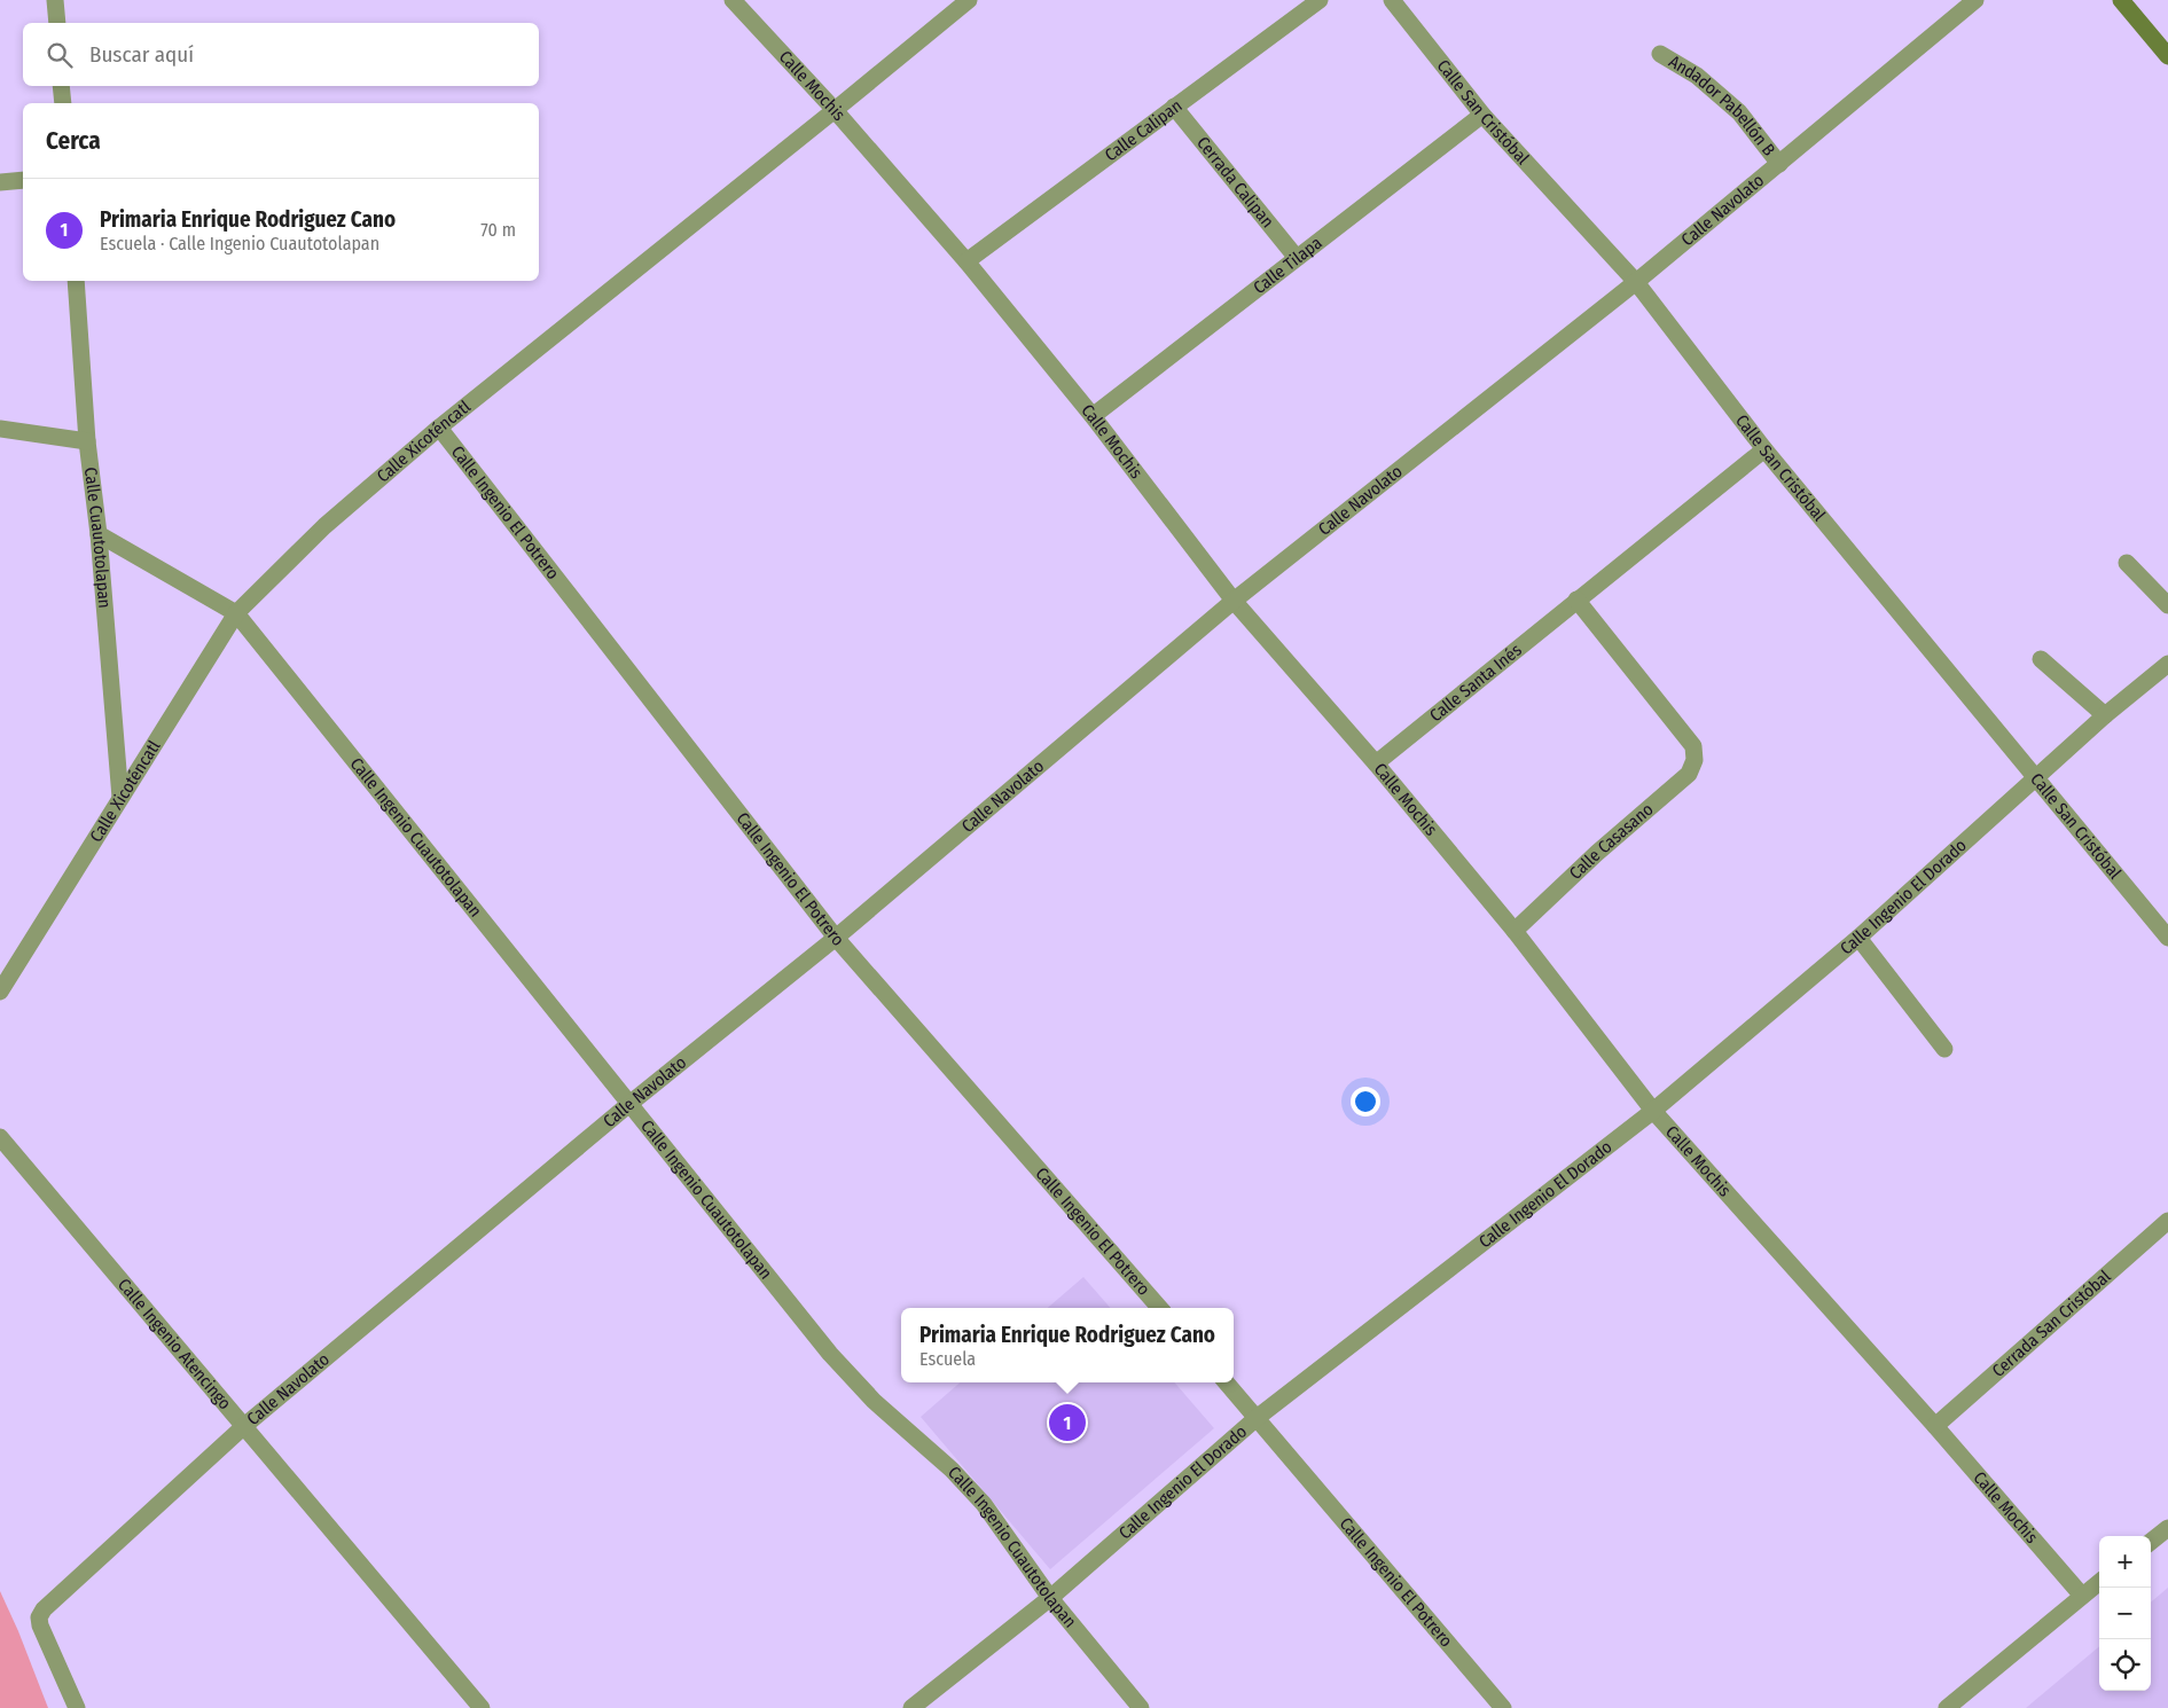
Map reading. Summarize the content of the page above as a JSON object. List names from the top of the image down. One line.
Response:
{"streets":{"street":["Calle Mochis","Andador Pabellón B","Calle San Cristóbal","Calle Calipan","Cerrada Calipan","Calle Navolato","Calle Tilapa","Calle Xicoténcatl","Calle Ingenio El Potrero","Calle Cuautotolapan","Calle Santa Inés","Calle Ingenio Cuautotolapan","Calle Casasano","Calle Ingenio El Dorado","Cerrada San Cristóbal","Calle Ingenio Atencingo"]},"crossings":[["Calle Mochis","Calle Calipan"],["Calle Mochis","Calle Navolato"],["Calle Mochis","Calle Tilapa"],["Calle Mochis","Calle Xicoténcatl"],["Calle Mochis","Calle Santa Inés"],["Calle Mochis","Calle Casasano"],["Calle Mochis","Calle Ingenio El Dorado"],["Calle Mochis","Cerrada San Cristóbal"],["Andador Pabellón B","Calle Navolato"],["Calle San Cristóbal","Calle Navolato"],["Calle San Cristóbal","Calle Tilapa"],["Calle San Cristóbal","Calle Santa Inés"],["Calle San Cristóbal","Calle Ingenio El Dorado"],["Calle Calipan","Cerrada Calipan"],["Cerrada Calipan","Calle Tilapa"],["Calle Navolato","Calle Ingenio El Potrero"],["Calle Navolato","Calle Ingenio Cuautotolapan"],["Calle Navolato","Calle Ingenio Atencingo"],["Calle Xicoténcatl","Calle Ingenio El Potrero"],["Calle Xicoténcatl","Calle Cuautotolapan"],["Calle Xicoténcatl","Calle Ingenio Cuautotolapan"],["Calle Ingenio El Potrero","Calle Ingenio El Dorado"],["Calle Cuautotolapan","Calle Ingenio Cuautotolapan"],["Calle Santa Inés","Calle Casasano"],["Calle Ingenio Cuautotolapan","Calle Ingenio El Dorado"]],"page":{"search":"Buscar aquí","heading":"Cerca","list":[{"mark":"1","name":"Primaria Enrique Rodriguez Cano","note":"Escuela · Calle Ingenio Cuautotolapan","value":"70 m"}],"popup":["Primaria Enrique Rodriguez Cano","Escuela"],"pins":"1","map_buttons":["+","−"]}}
